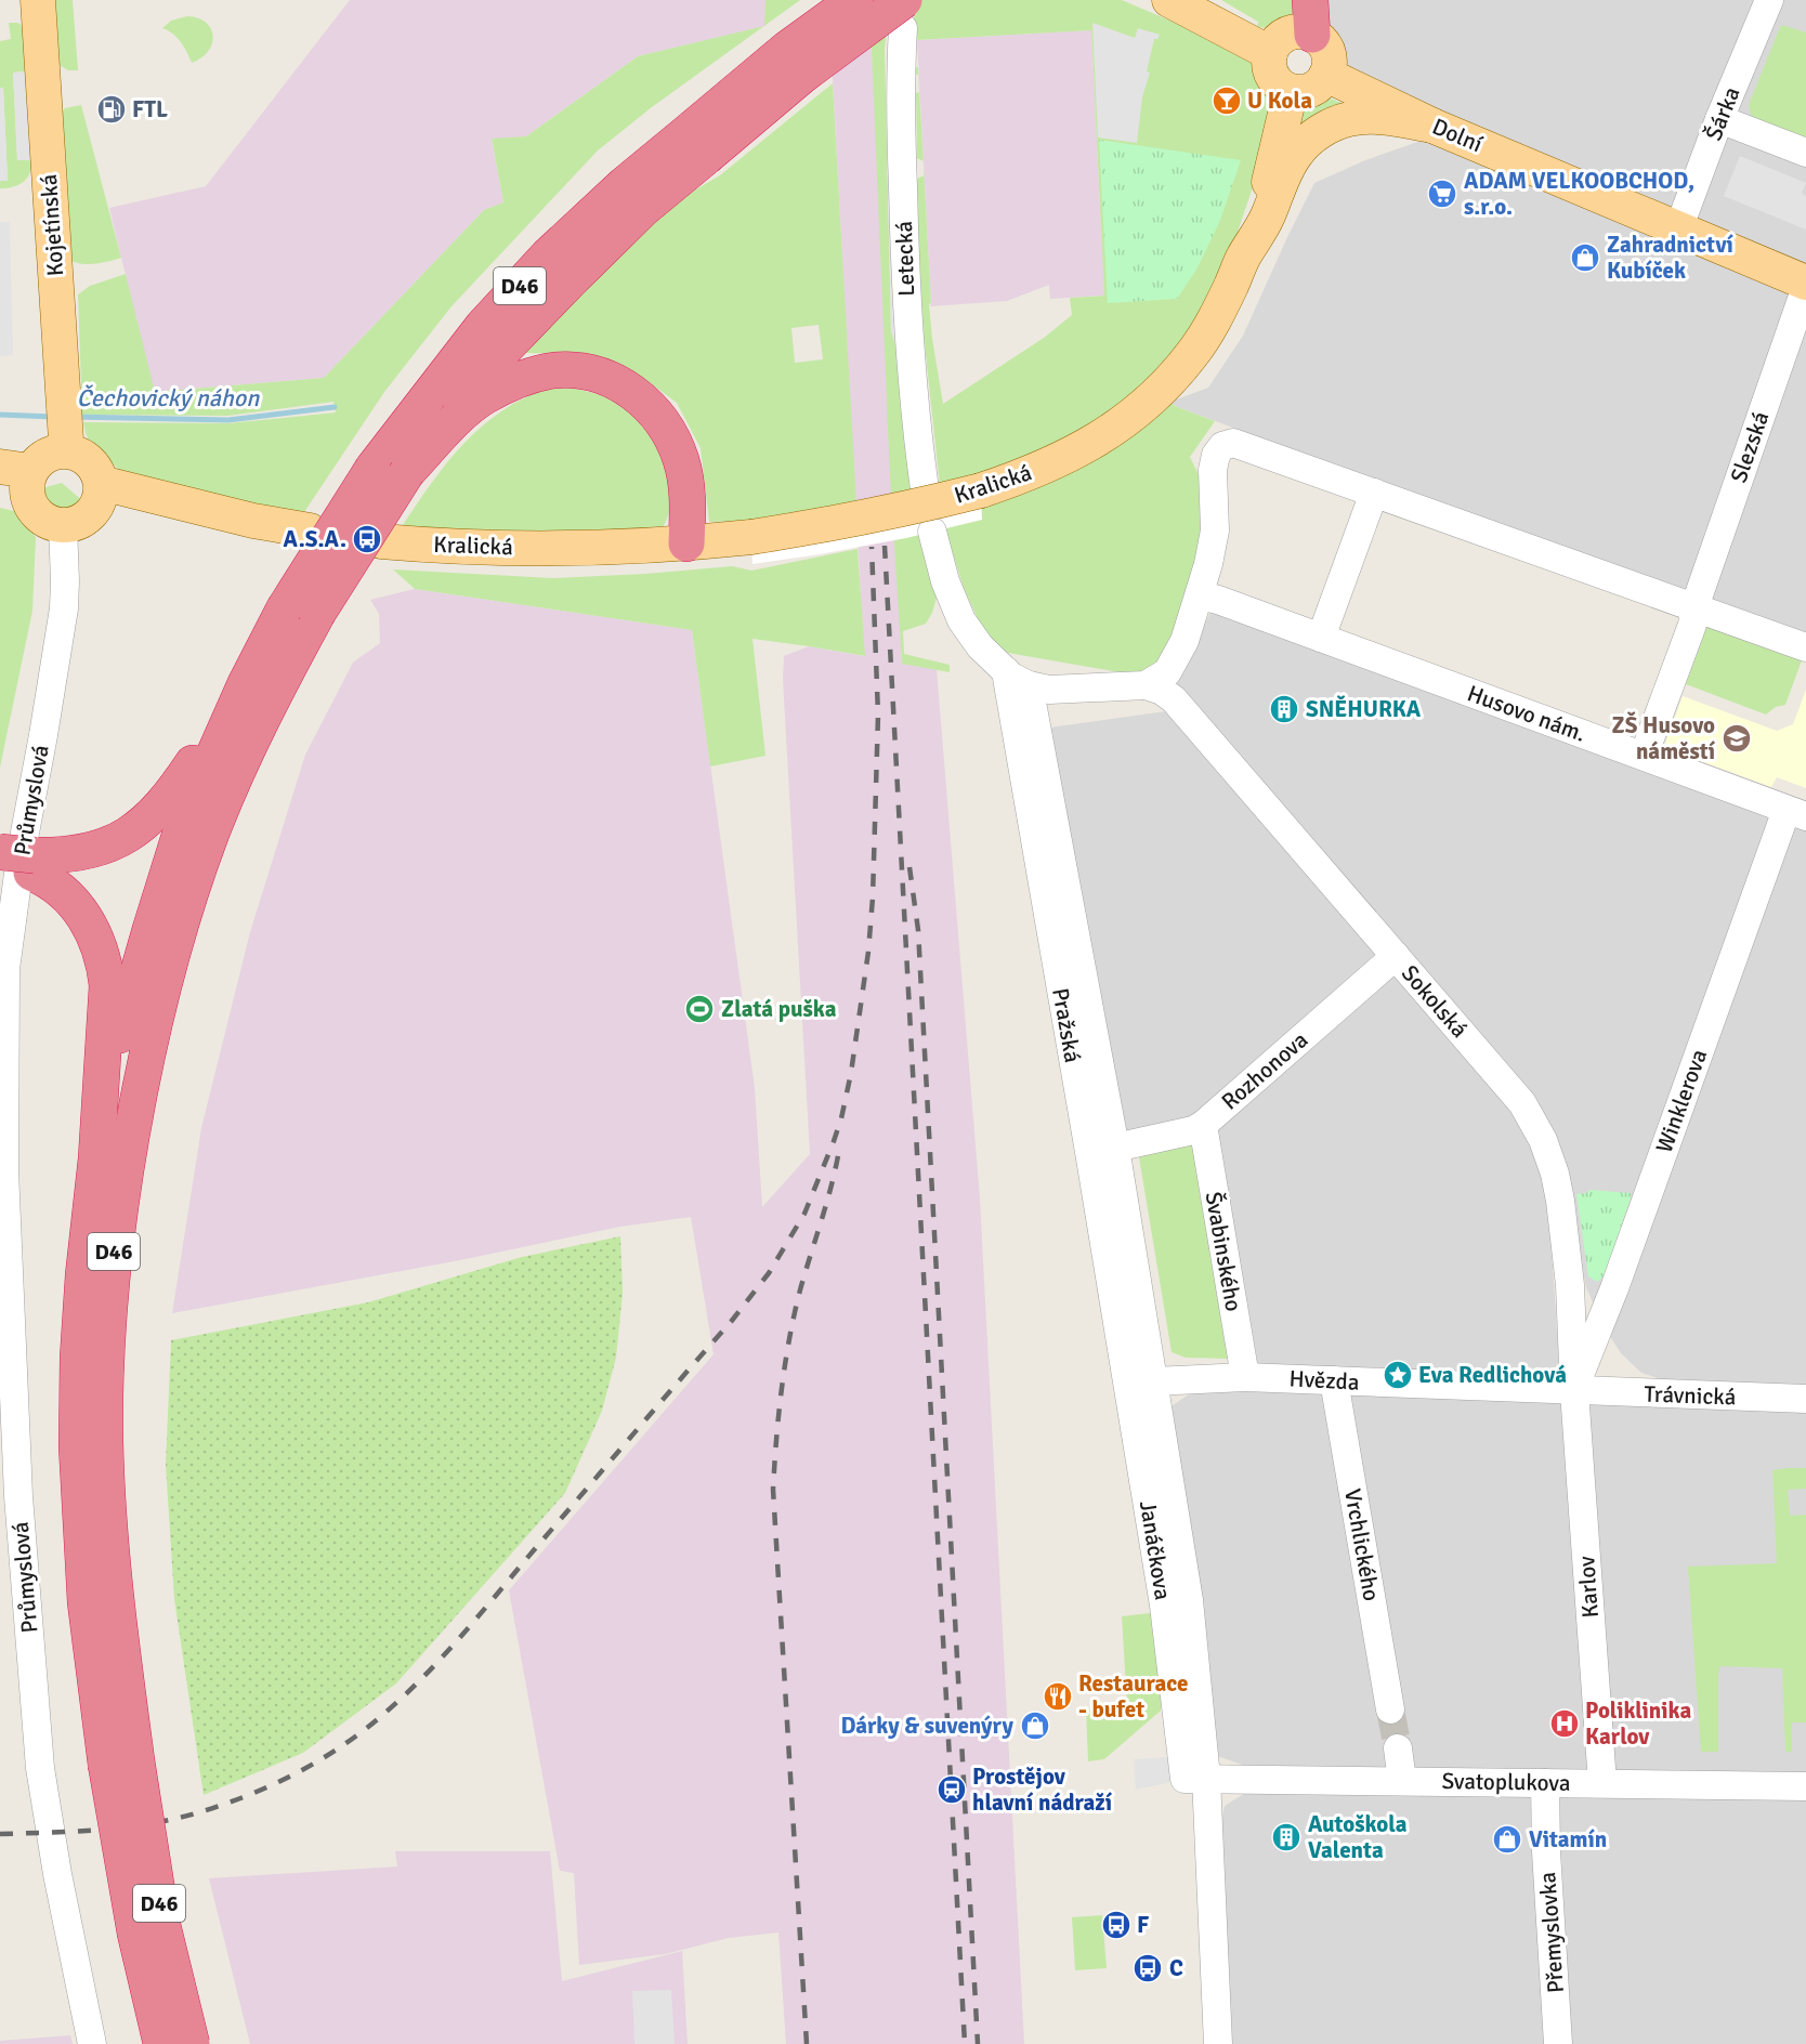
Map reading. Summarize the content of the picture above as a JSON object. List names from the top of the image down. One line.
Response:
{"streets":{"highway":["D46"],"main road":["Dolní","Kojetínská","Kralická"],"street":["Šárka","Letecká","Slezská","Husovo nám.","Průmyslová","Sokolská","Pražská","Rozhonova","Winklerova","Švabinského","Hvězda","Trávnická","Vrchlického","Janáčkova","Karlov","Svatoplukova","Přemyslovka"]},"crossings":[["Šárka","Dolní"],["Dolní","Slezská"],["Dolní","Kralická"],["Kojetínská","Průmyslová"],["Letecká","D46"],["Slezská","Husovo nám."],["Husovo nám.","Winklerova"],["Sokolská","Rozhonova"],["Sokolská","Winklerova"],["Sokolská","Hvězda"],["Sokolská","Trávnická"],["Sokolská","Karlov"],["Pražská","Rozhonova"],["Pražská","Hvězda"],["Pražská","Janáčkova"],["Rozhonova","Švabinského"],["Rozhonova","Janáčkova"],["Winklerova","Hvězda"],["Winklerova","Trávnická"],["Winklerova","Karlov"],["Švabinského","Hvězda"],["Hvězda","Trávnická"],["Hvězda","Vrchlického"],["Hvězda","Janáčkova"],["Hvězda","Karlov"],["Trávnická","Karlov"],["Janáčkova","Svatoplukova"],["Karlov","Svatoplukova"],["Svatoplukova","Přemyslovka"]],"water":["Čechovický náhon"],"places":{"bar":["U Kola"],"fuel station":["FTL"],"supermarket":["ADAM VELKOOBCHOD, s.r.o."],"shop":["Zahradnictví Kubíček","Dárky & suvenýry","Vitamín"],"bus stop":["A.S.A.","F","C"],"building":["SNĚHURKA","Autoškola Valenta"],"school or university":["ZŠ Husovo náměstí"],"sports":["Zlatá puška"],"place":["Eva Redlichová"],"restaurant":["Restaurace - bufet"],"hospital":["Poliklinika Karlov"],"station":["Prostějov hlavní nádraží"]}}
